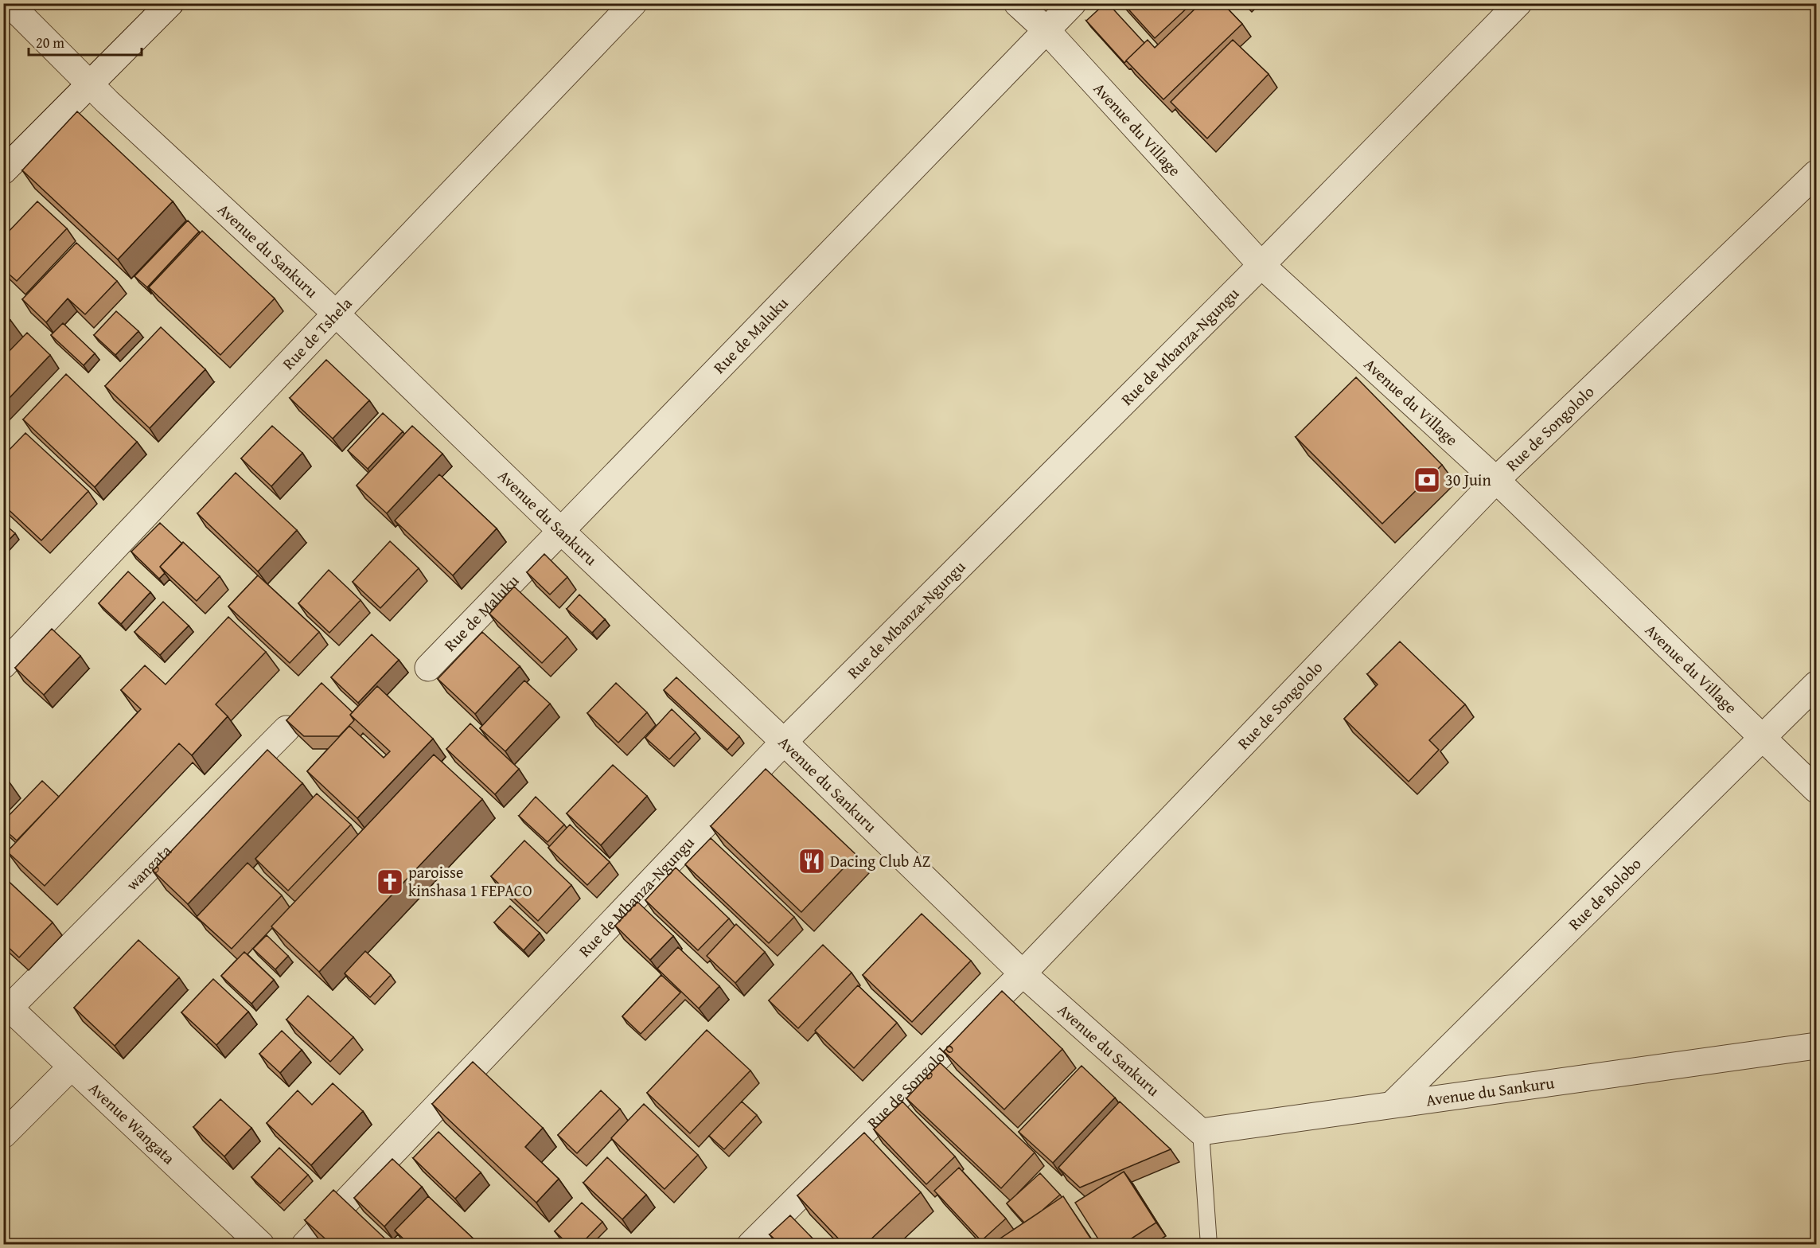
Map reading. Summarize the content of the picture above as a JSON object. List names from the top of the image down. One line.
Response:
{"streets":{"street":["Avenue du Village","Avenue du Sankuru","Rue de Tshela","Rue de Maluku","Rue de Mbanza-Ngungu","Rue de Songololo","wangata","Rue de Bolobo","Avenue Wangata"]},"crossings":[["Avenue du Village","Rue de Maluku"],["Avenue du Village","Rue de Mbanza-Ngungu"],["Avenue du Village","Rue de Songololo"],["Avenue du Village","Rue de Bolobo"],["Avenue du Sankuru","Rue de Tshela"],["Avenue du Sankuru","Rue de Maluku"],["Avenue du Sankuru","Rue de Mbanza-Ngungu"],["Avenue du Sankuru","Rue de Songololo"],["Avenue du Sankuru","Rue de Bolobo"],["wangata","Avenue Wangata"]],"places":{"bank":["30 Juin"],"restaurant":["Dacing Club AZ"],"church":["paroisse kinshasa 1 FEPACO"]},"scale_bar":"20 m"}
